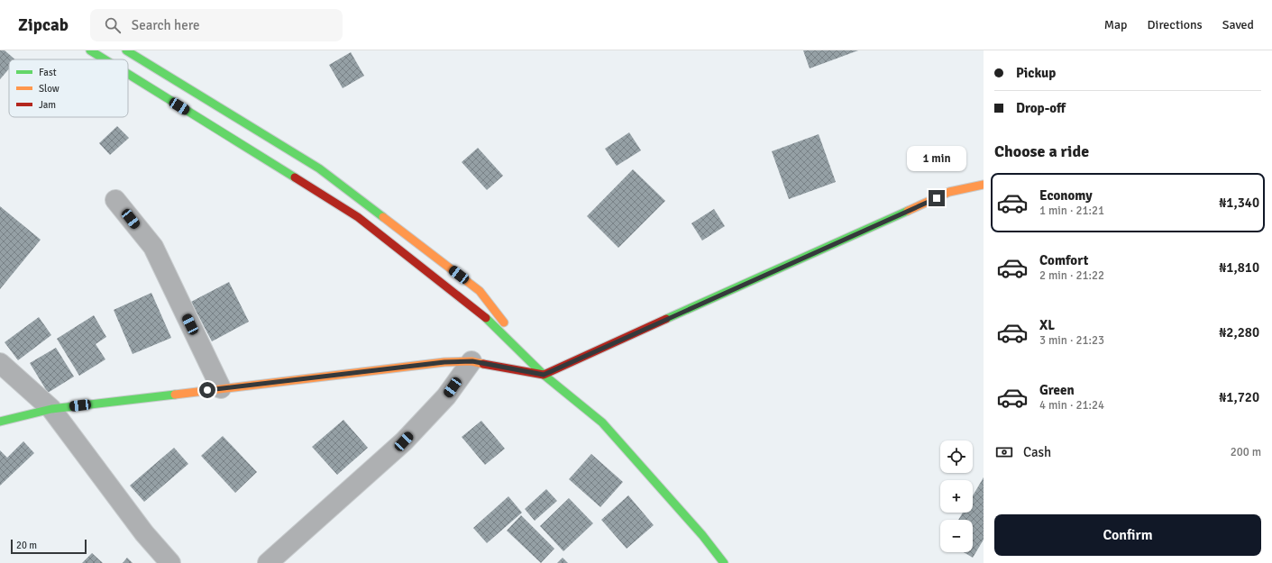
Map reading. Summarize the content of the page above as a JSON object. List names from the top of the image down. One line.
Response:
{"legend":["Fast","Slow","Jam"],"scale_bar":"20 m","page":{"header":"Zipcab","search":"Search here","nav":["Map","Directions","Saved"],"banner":["Pickup","Drop-off"],"heading":"Choose a ride","bubble":"1 min","list":[{"name":"Economy","note":"1 min · 21:21","value":"₦1,340"},{"name":"Comfort","note":"2 min · 21:22","value":"₦1,810"},{"name":"XL","note":"3 min · 21:23","value":"₦2,280"},{"name":"Green","note":"4 min · 21:24","value":"₦1,720"}],"pay":["Cash","200 m"],"map_buttons":["+","−"],"buttons":"Confirm","scale":"20 m"}}
